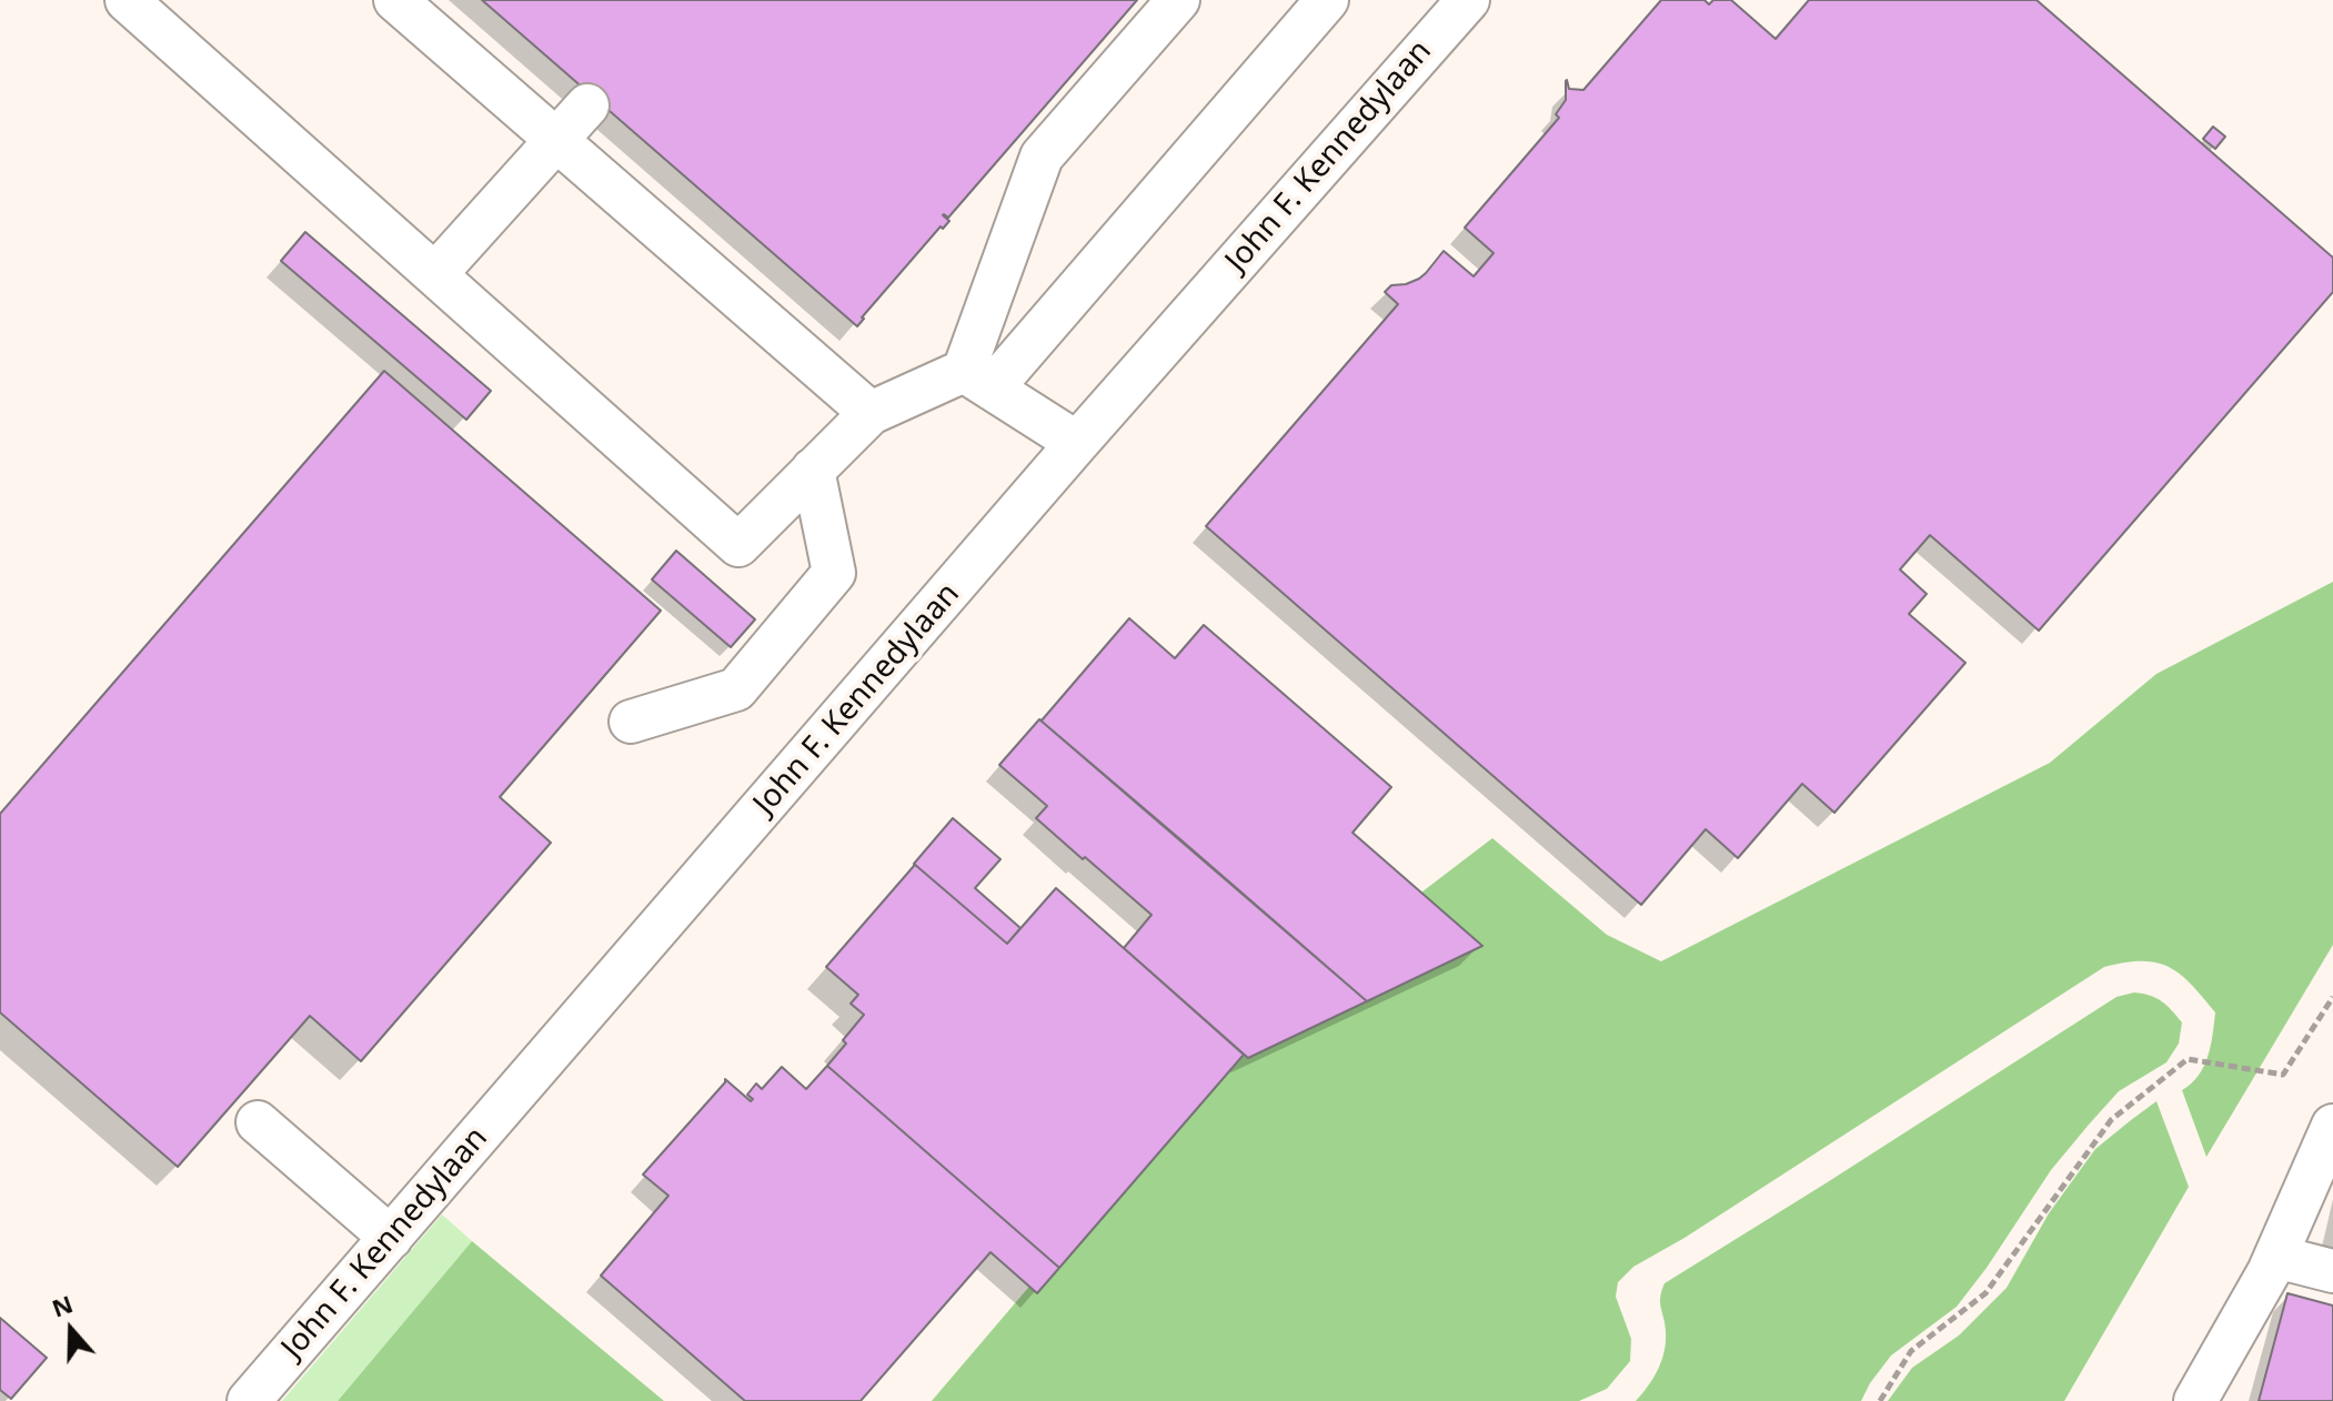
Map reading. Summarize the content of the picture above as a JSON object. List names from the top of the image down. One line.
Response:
{"streets":{"street":["John F. Kennedylaan"]},"north":"top"}
